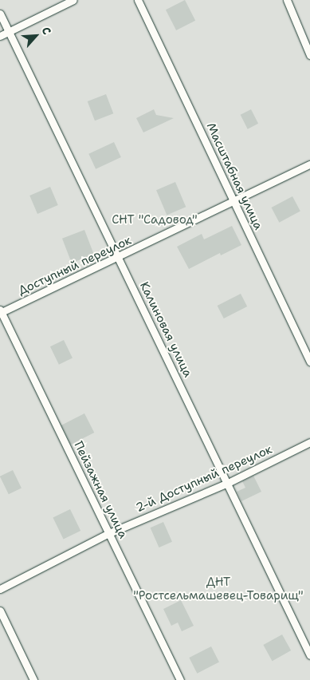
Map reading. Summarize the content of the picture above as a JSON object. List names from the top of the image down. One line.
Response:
{"streets":{"lane":["Масштабная улица","Доступный переулок","Калиновая улица","2-й Доступный переулок","Пейзажная улица"]},"crossings":[["Масштабная улица","Доступный переулок"],["Доступный переулок","Калиновая улица"],["Доступный переулок","Пейзажная улица"],["Калиновая улица","2-й Доступный переулок"],["2-й Доступный переулок","Пейзажная улица"]],"parks":["СНТ \"Садовод\"","ДНТ \"Ростсельмашевец-Товарищ\""],"north":"top right"}
